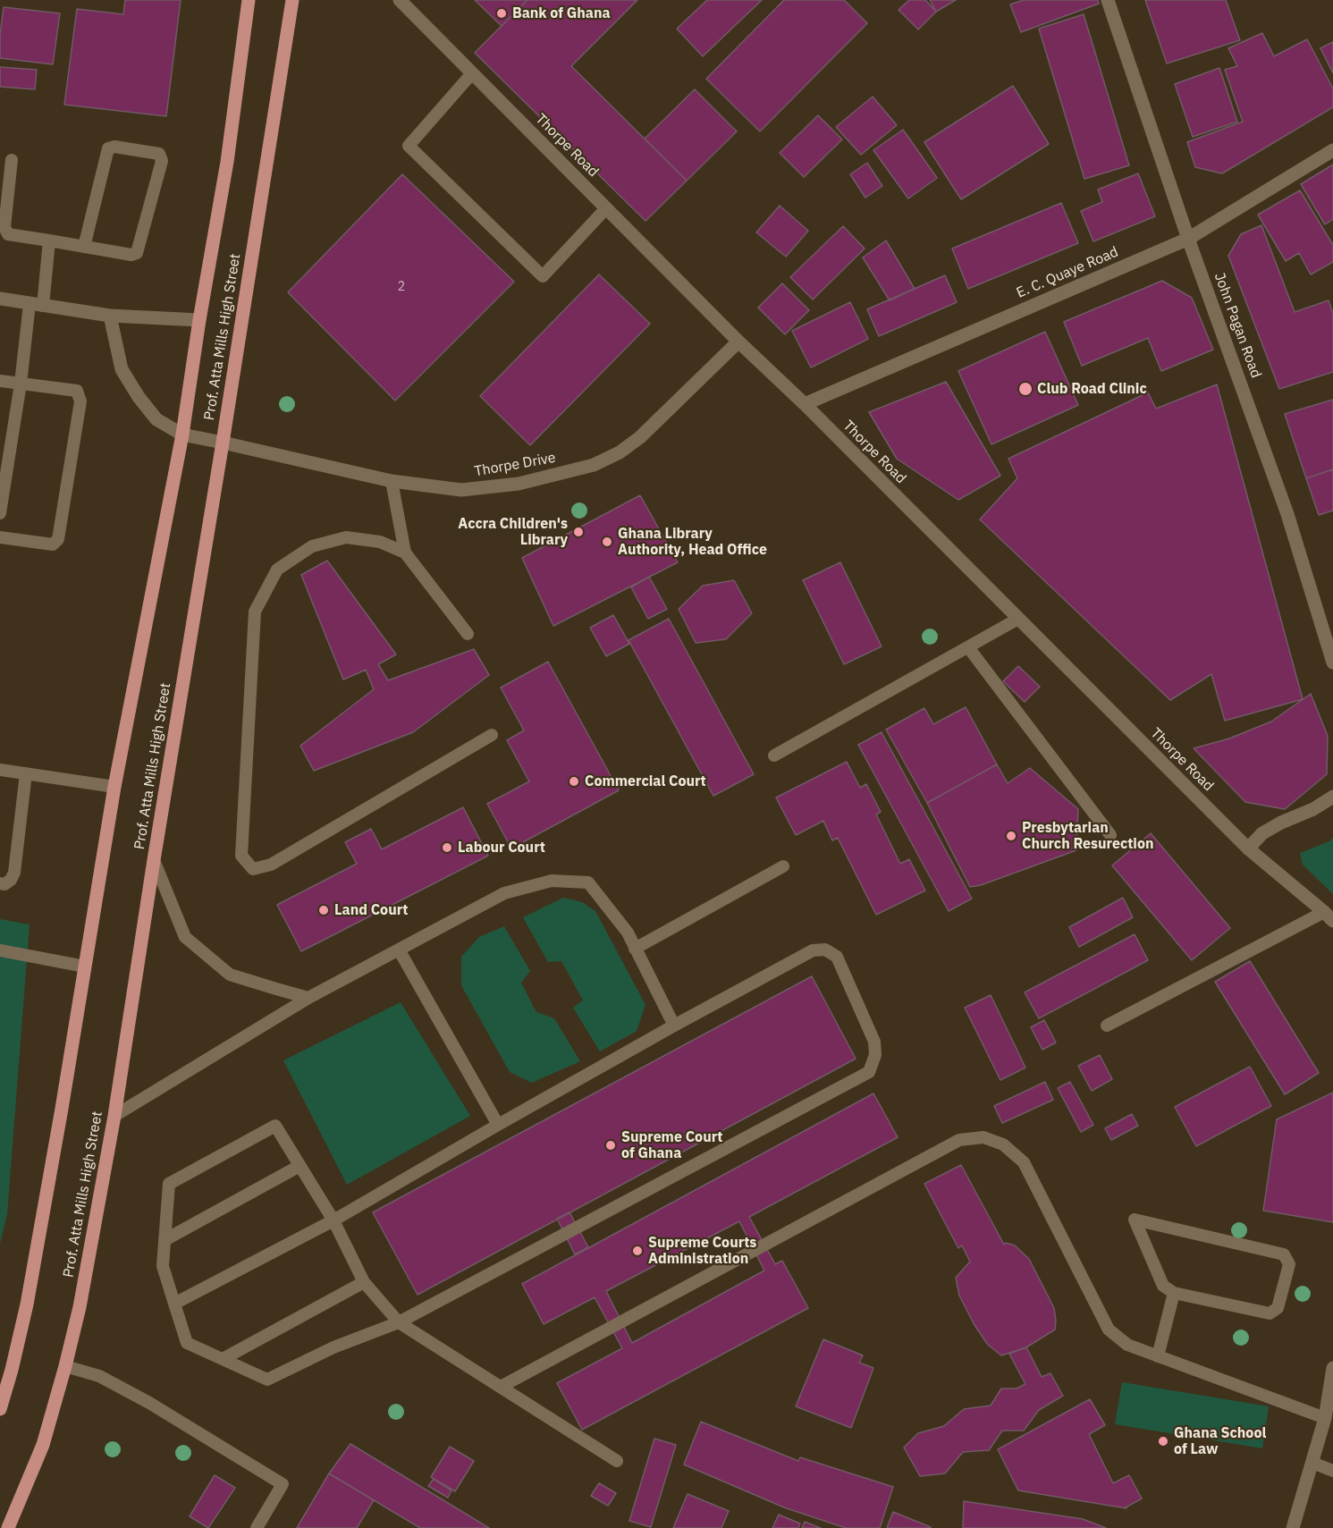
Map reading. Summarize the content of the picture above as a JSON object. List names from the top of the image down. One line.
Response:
{"streets":{"main road":["Prof. Atta Mills High Street"],"street":["Thorpe Road","E. C. Quaye Road","John Pagan Road","Thorpe Drive"]},"crossings":[["Thorpe Road","E. C. Quaye Road"],["Thorpe Road","Thorpe Drive"],["E. C. Quaye Road","John Pagan Road"],["Prof. Atta Mills High Street","Thorpe Drive"]],"places":["Bank of Ghana","Club Road Clinic","Accra Children's Library","Ghana Library Authority, Head Office","Commercial Court","Presbytarian Church Resurection","Labour Court","Land Court","Supreme Court of Ghana","Supreme Courts Administration","Ghana School of Law"],"house_numbers":["2"]}
